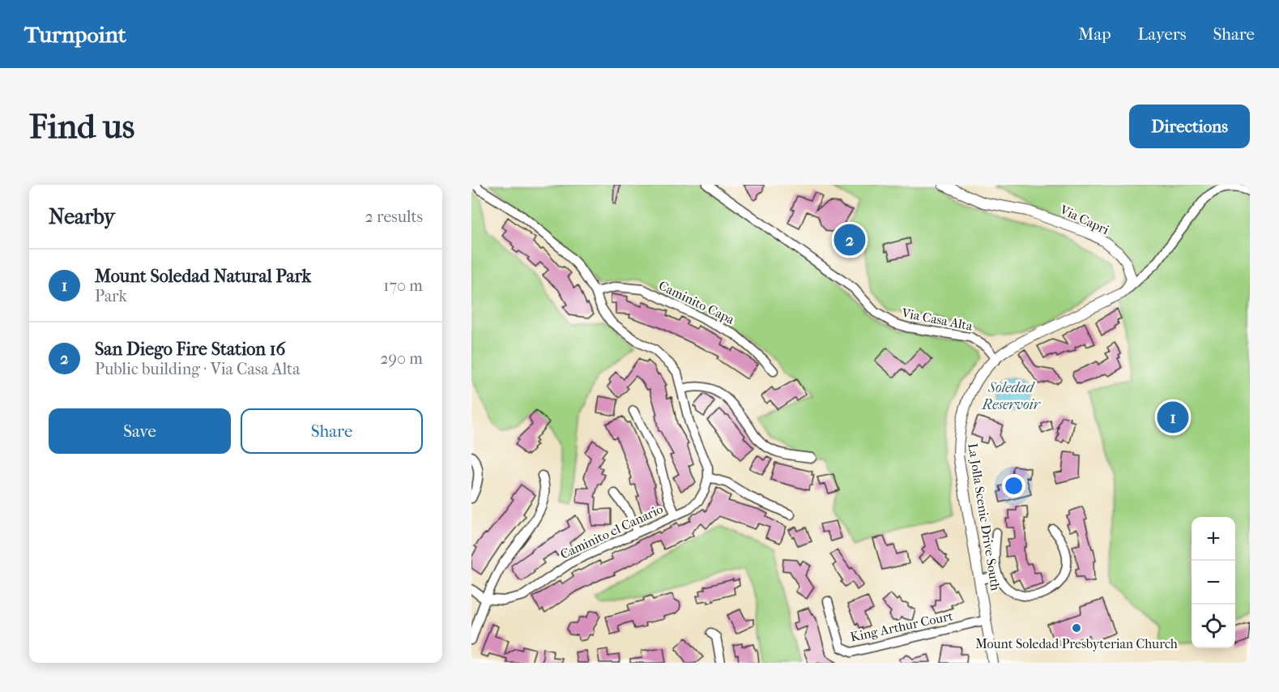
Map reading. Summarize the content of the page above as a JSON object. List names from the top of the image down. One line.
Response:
{"streets":{"street":["Via Capri","Caminito Capa","Via Casa Alta","La Jolla Scenic Drive South","Caminito el Canario","King Arthur Court"]},"crossings":[["Via Capri","La Jolla Scenic Drive South"],["Via Casa Alta","La Jolla Scenic Drive South"],["La Jolla Scenic Drive South","King Arthur Court"]],"water":["Soledad Reservoir"],"places":["Mount Soledad Presbyterian Church"],"page":{"header":"Turnpoint","nav":["Map","Layers","Share"],"buttons":["Directions",["Save","Share"]],"title":"Find us","heading":["Nearby","2 results"],"pins":["2","1"],"list":[{"mark":"1","name":"Mount Soledad Natural Park","note":"Park","value":"170 m"},{"mark":"2","name":"San Diego Fire Station 16","note":"Public building · Via Casa Alta","value":"290 m"}],"map_buttons":["+","−"]}}
